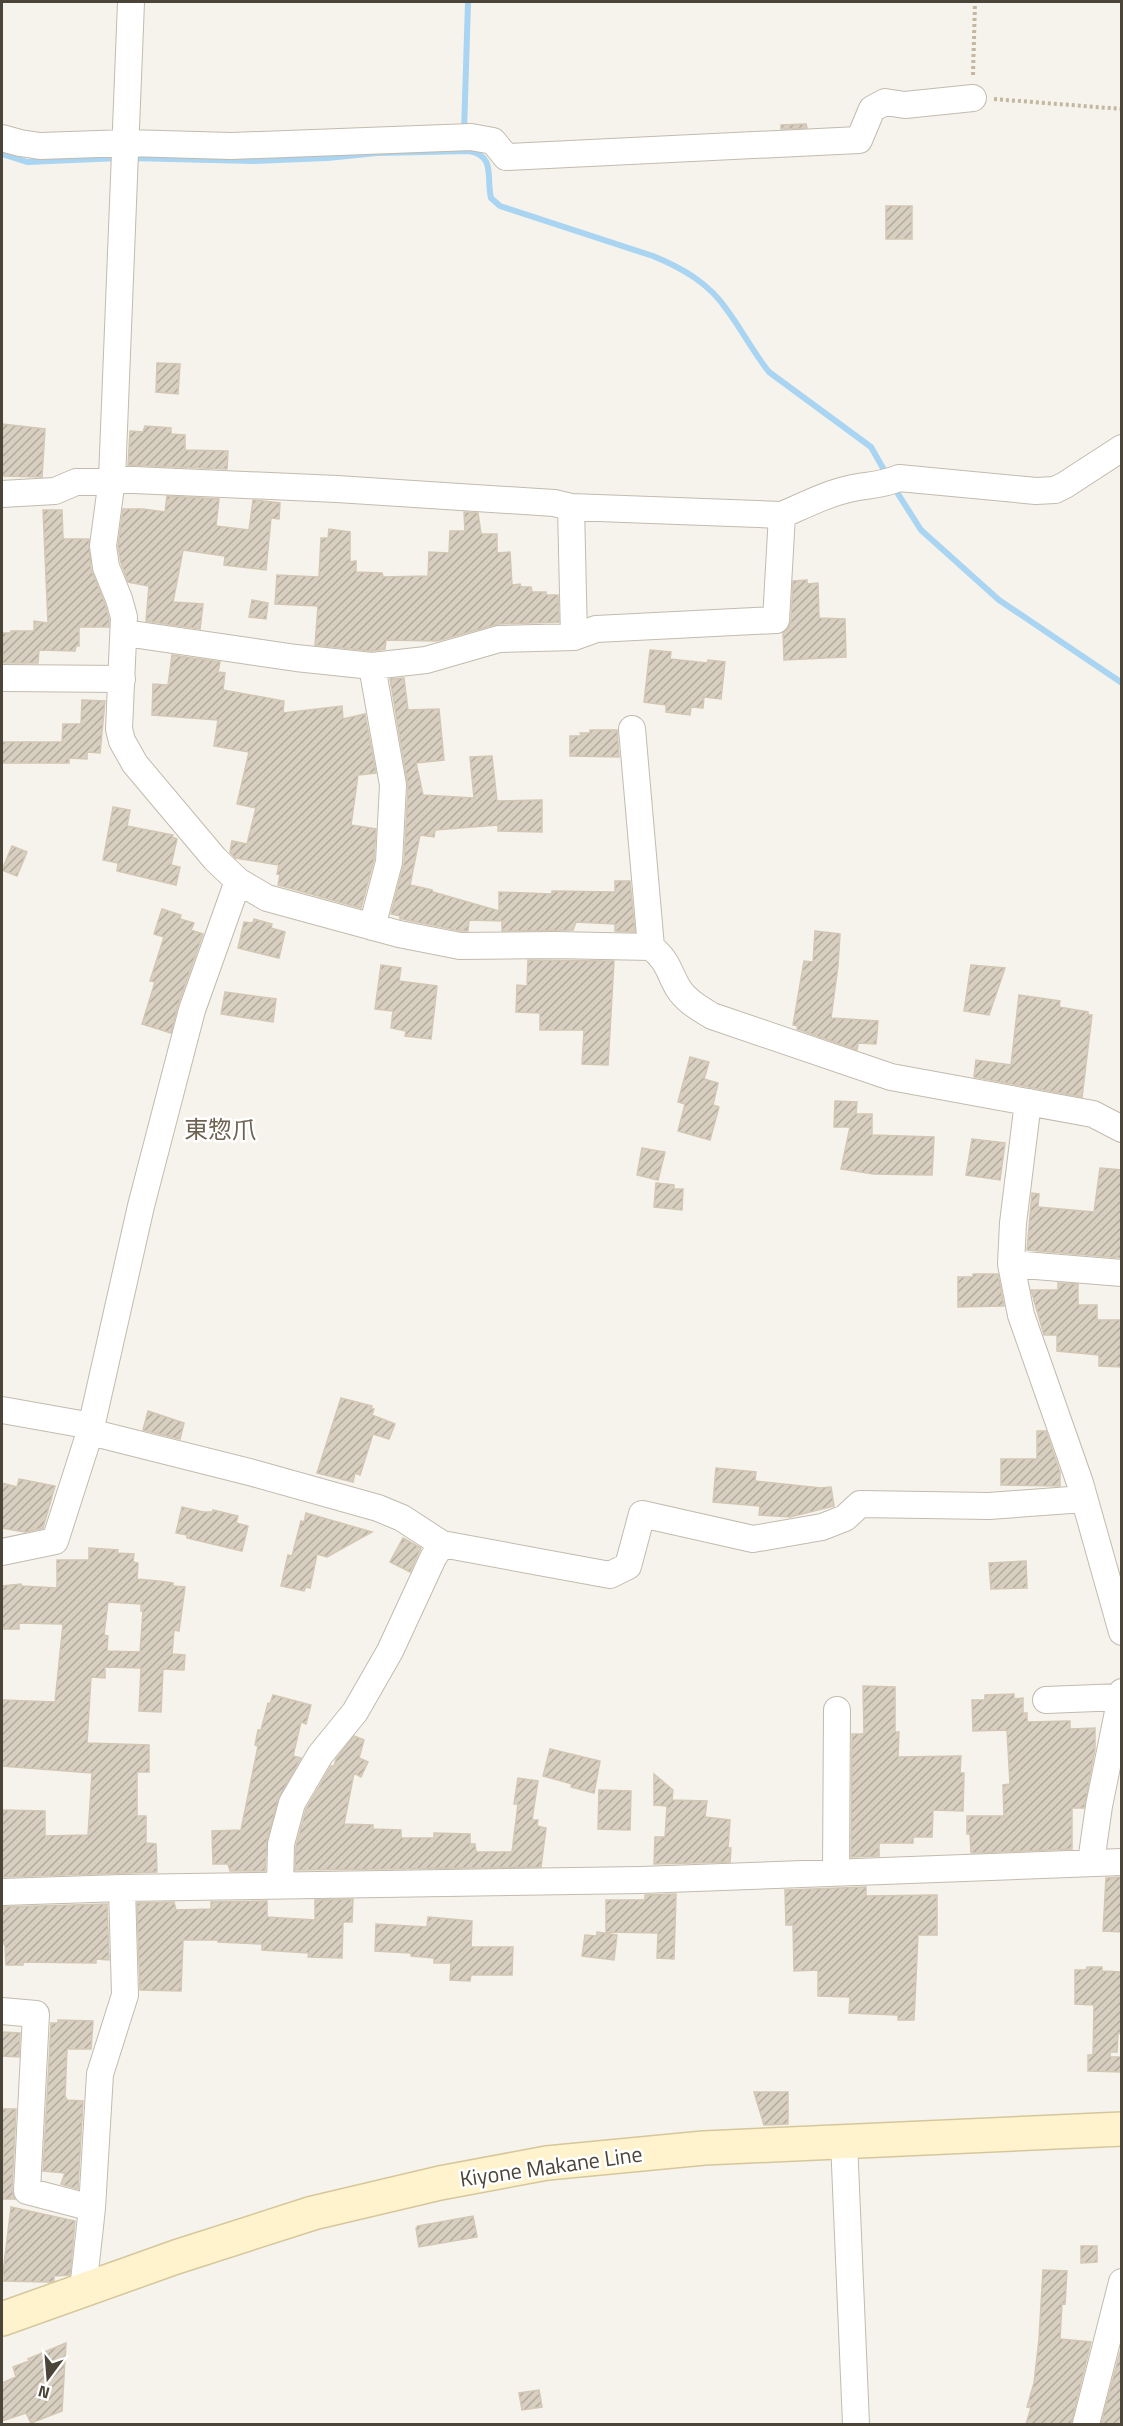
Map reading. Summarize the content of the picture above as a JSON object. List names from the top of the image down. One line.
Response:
{"streets":{"main road":["Kiyone Makane Line"]},"districts":["東惣爪"],"north":"bottom"}
